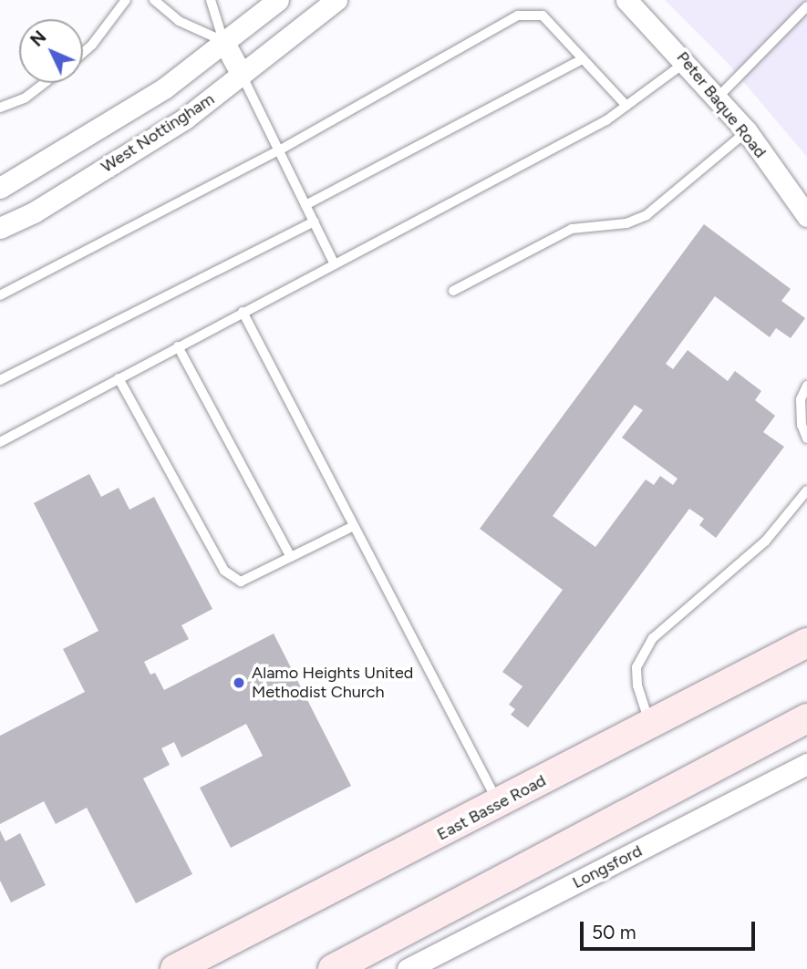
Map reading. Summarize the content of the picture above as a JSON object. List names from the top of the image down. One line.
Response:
{"streets":{"main road":["East Basse Road"],"street":["Peter Baque Road","West Nottingham","Longsford"]},"places":["Alamo Heights United Methodist Church"],"scale_bar":"50 m","north":"top left"}
